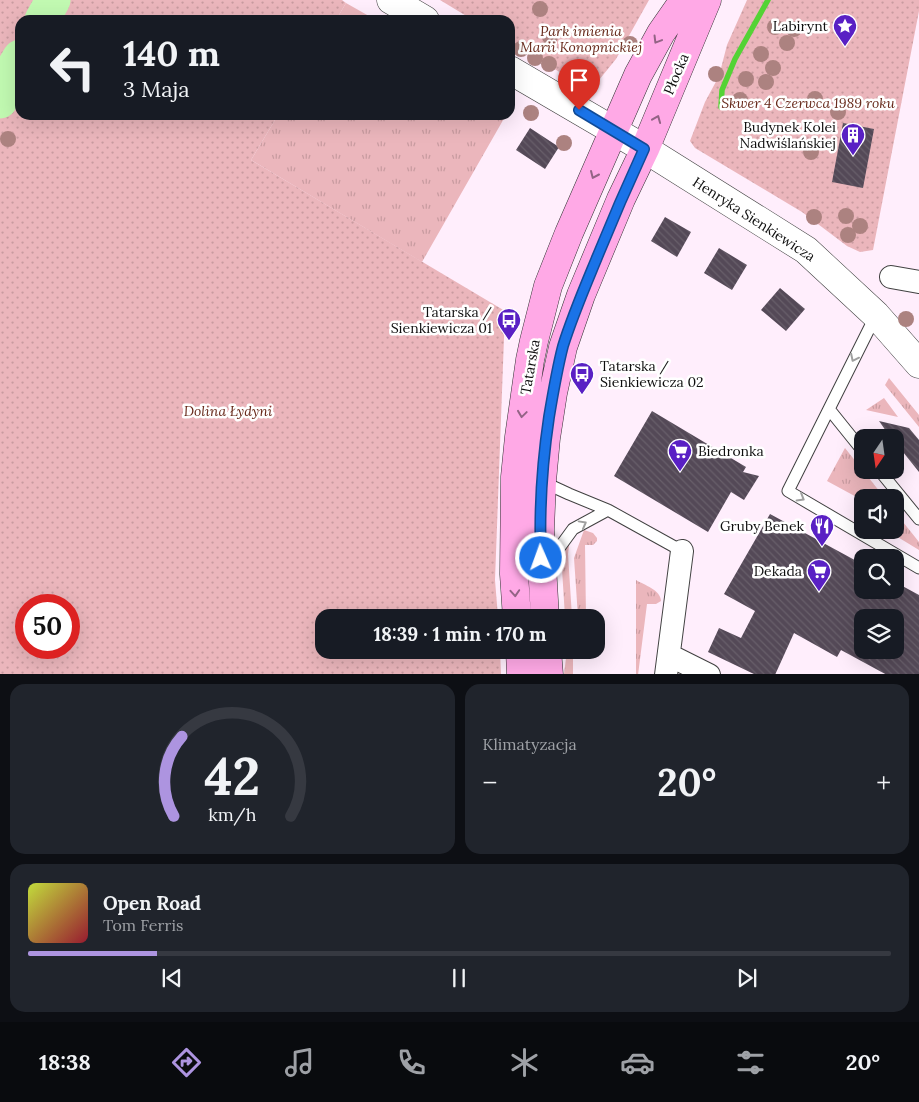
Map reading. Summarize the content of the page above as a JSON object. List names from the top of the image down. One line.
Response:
{"streets":{"main road":["Płocka","Tatarska"],"street":["Henryka Sienkiewicza"]},"crossings":[["Płocka","Henryka Sienkiewicza"],["Płocka","Tatarska"],["Henryka Sienkiewicza","Tatarska"]],"parks":["Park imienia Marii Konopnickiej","Skwer 4 Czerwca 1989 roku","Dolina Łydyni"],"places":{"place":["Labirynt"],"building":["Budynek Kolei Nadwiślańskiej"],"bus stop":["Tatarska / Sienkiewicza 01","Tatarska / Sienkiewicza 02"],"supermarket":["Biedronka","Dekada"],"restaurant":["Gruby Benek"]},"north":"bottom","page":{"turn":["140 m","3 Maja"],"limit":"50","trip":"18:39 · 1 min · 170 m","tile":"Klimatyzacja","heat":["−","20°","+"],"song":["Open Road","Tom Ferris"],"tabs":["18:38","20°"],"gauge":["42","km/h"]}}
